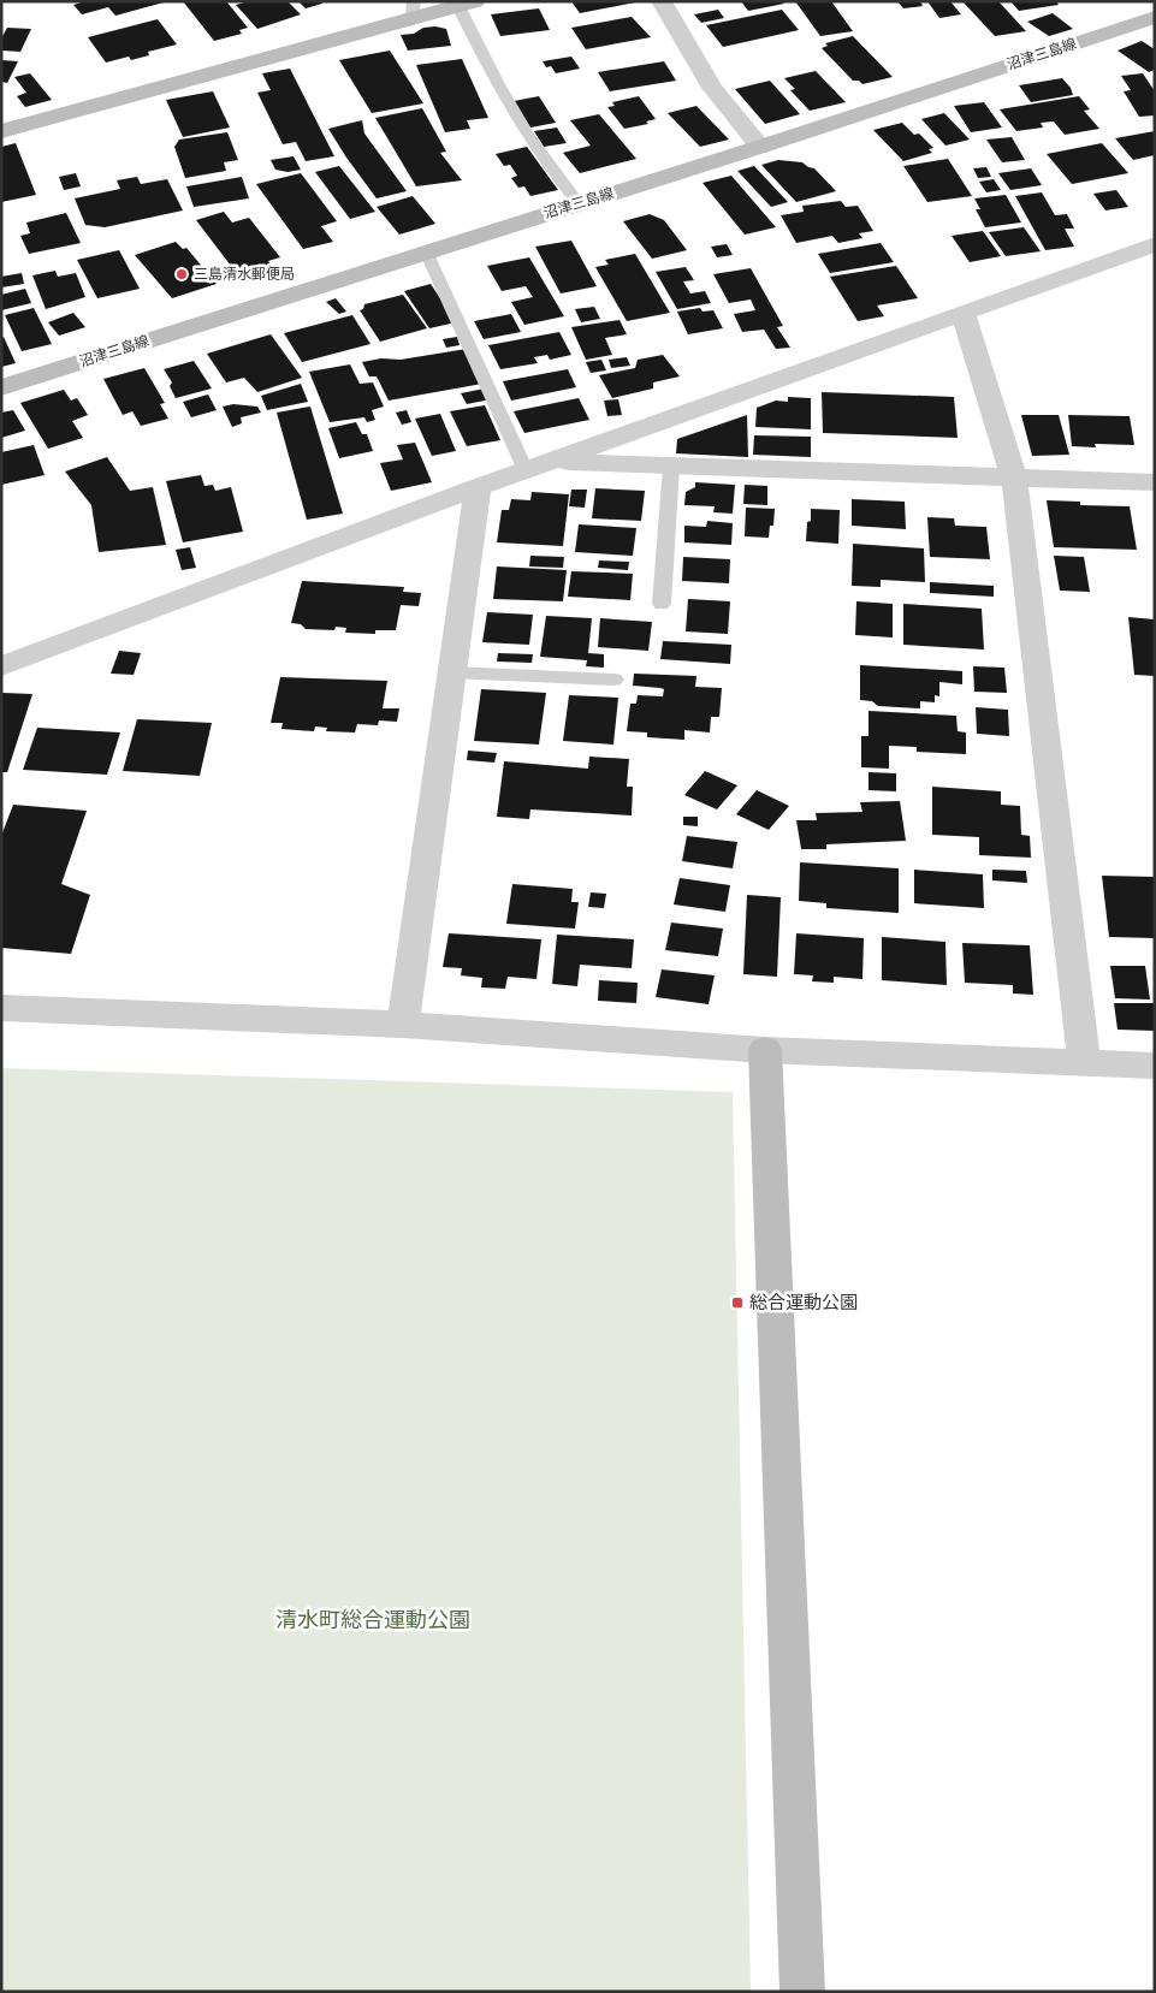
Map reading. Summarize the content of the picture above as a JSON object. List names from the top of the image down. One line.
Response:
{"streets":{"main road":["沼津三島線"]},"parks":["清水町総合運動公園"],"places":{"other":["三島清水郵便局"],"transit":["総合運動公園"]}}
